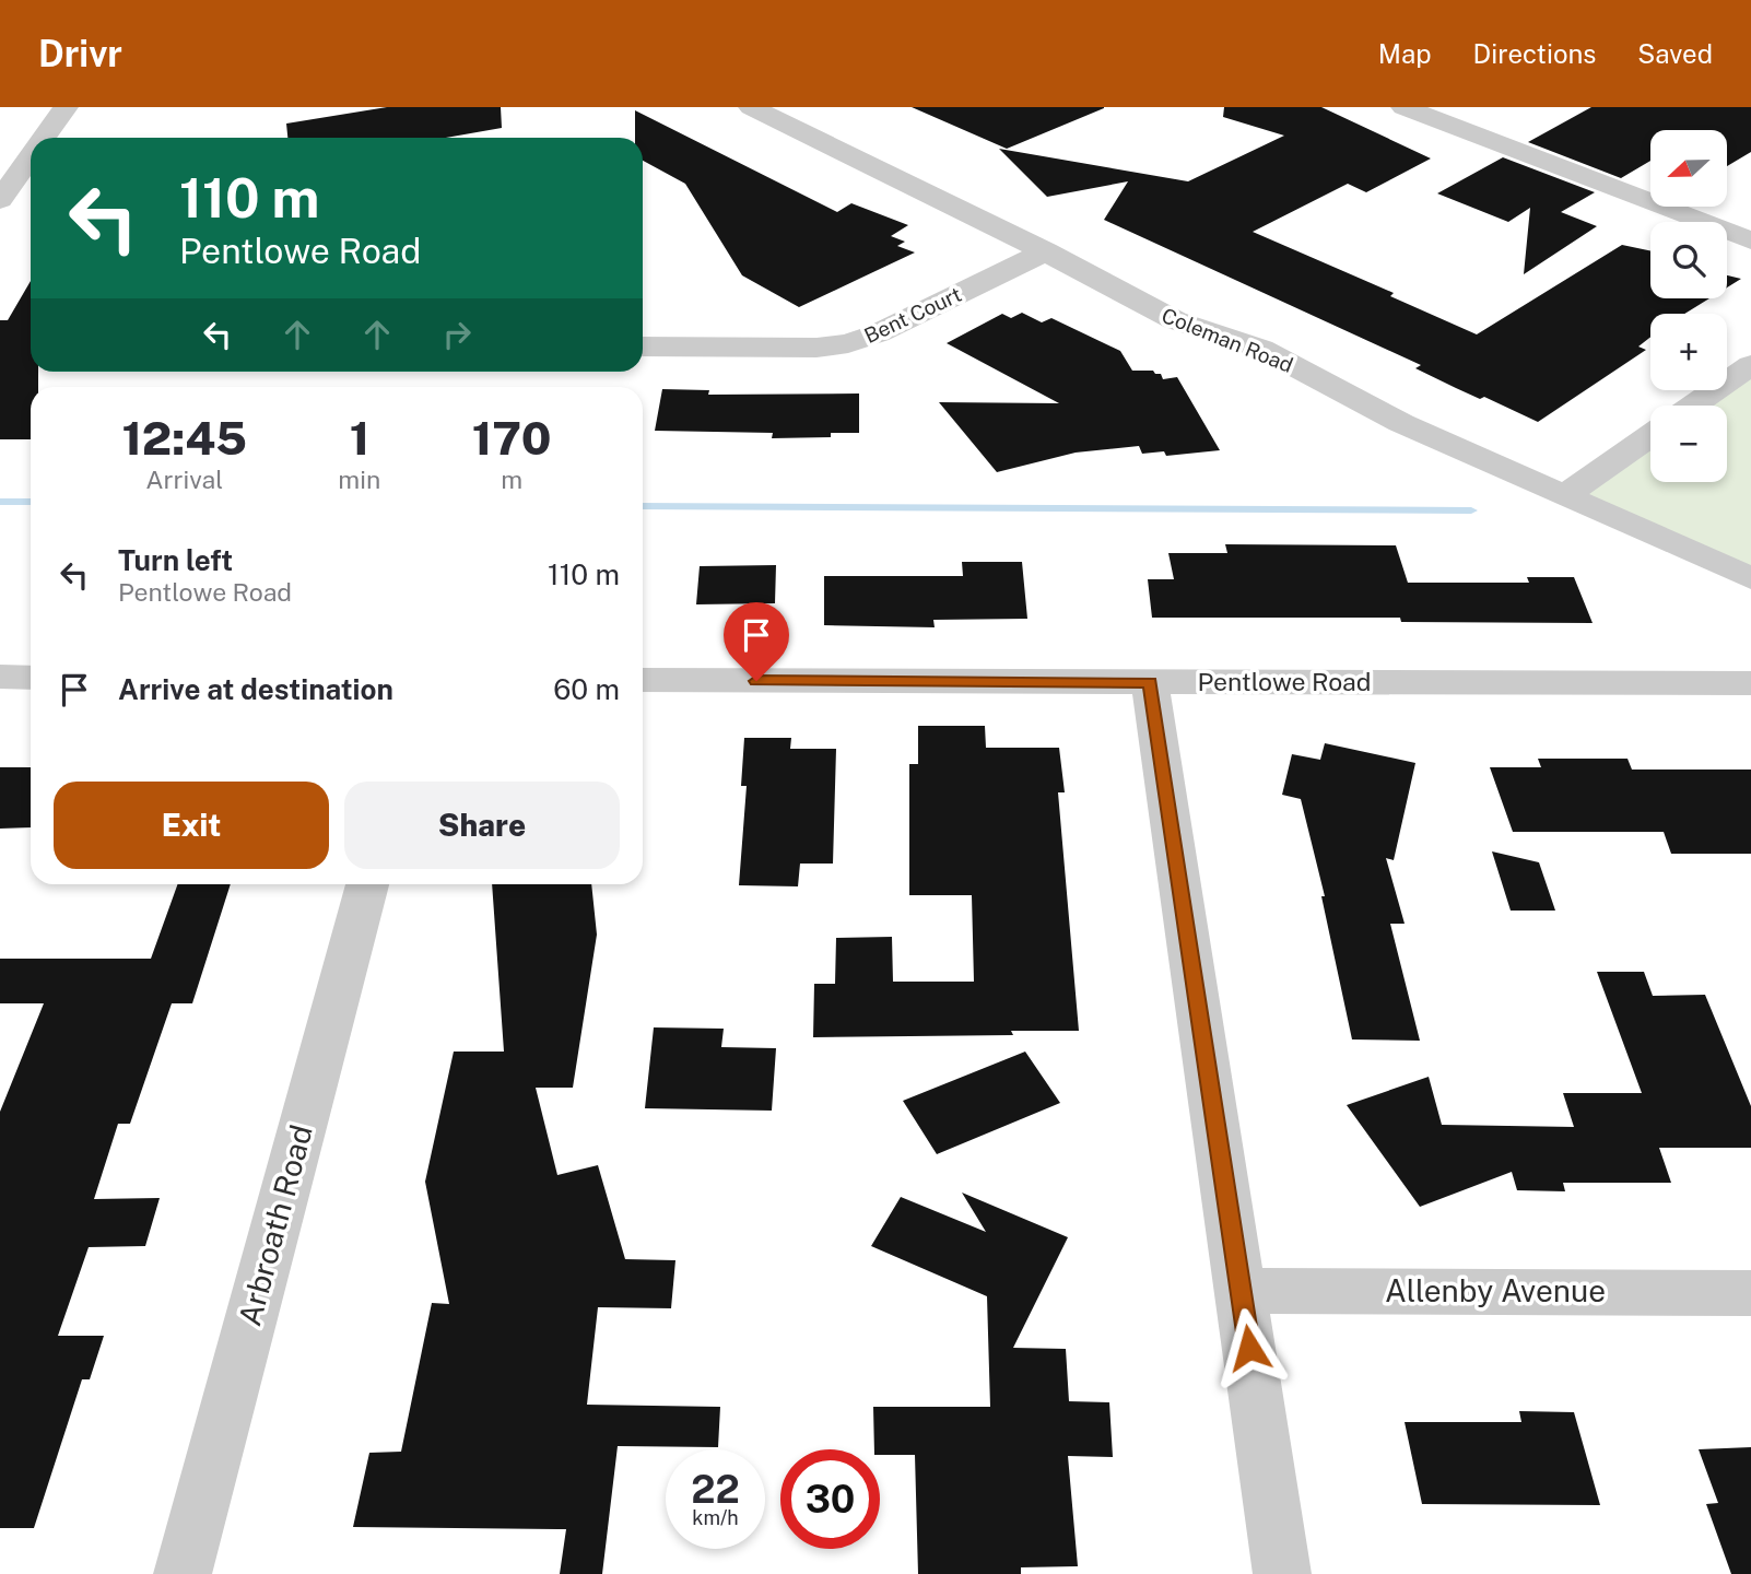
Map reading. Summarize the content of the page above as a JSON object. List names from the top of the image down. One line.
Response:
{"streets":{"street":["Bent Court","Coleman Road","Pentlowe Road","Arbroath Road","Allenby Avenue"]},"crossings":[["Bent Court","Coleman Road"]],"north":"left","page":{"header":"Drivr","nav":["Map","Directions","Saved"],"map_buttons":["+","−"],"turn":["110 m","Pentlowe Road"],"eta":["12:45","Arrival","1","min","170","m"],"list":[{"name":"Turn left","note":"Pentlowe Road","value":"110 m"},{"name":"Arrive at destination","value":"60 m"}],"buttons":["Exit","Share"],"speed":"22 km/h","limit":"30"}}
